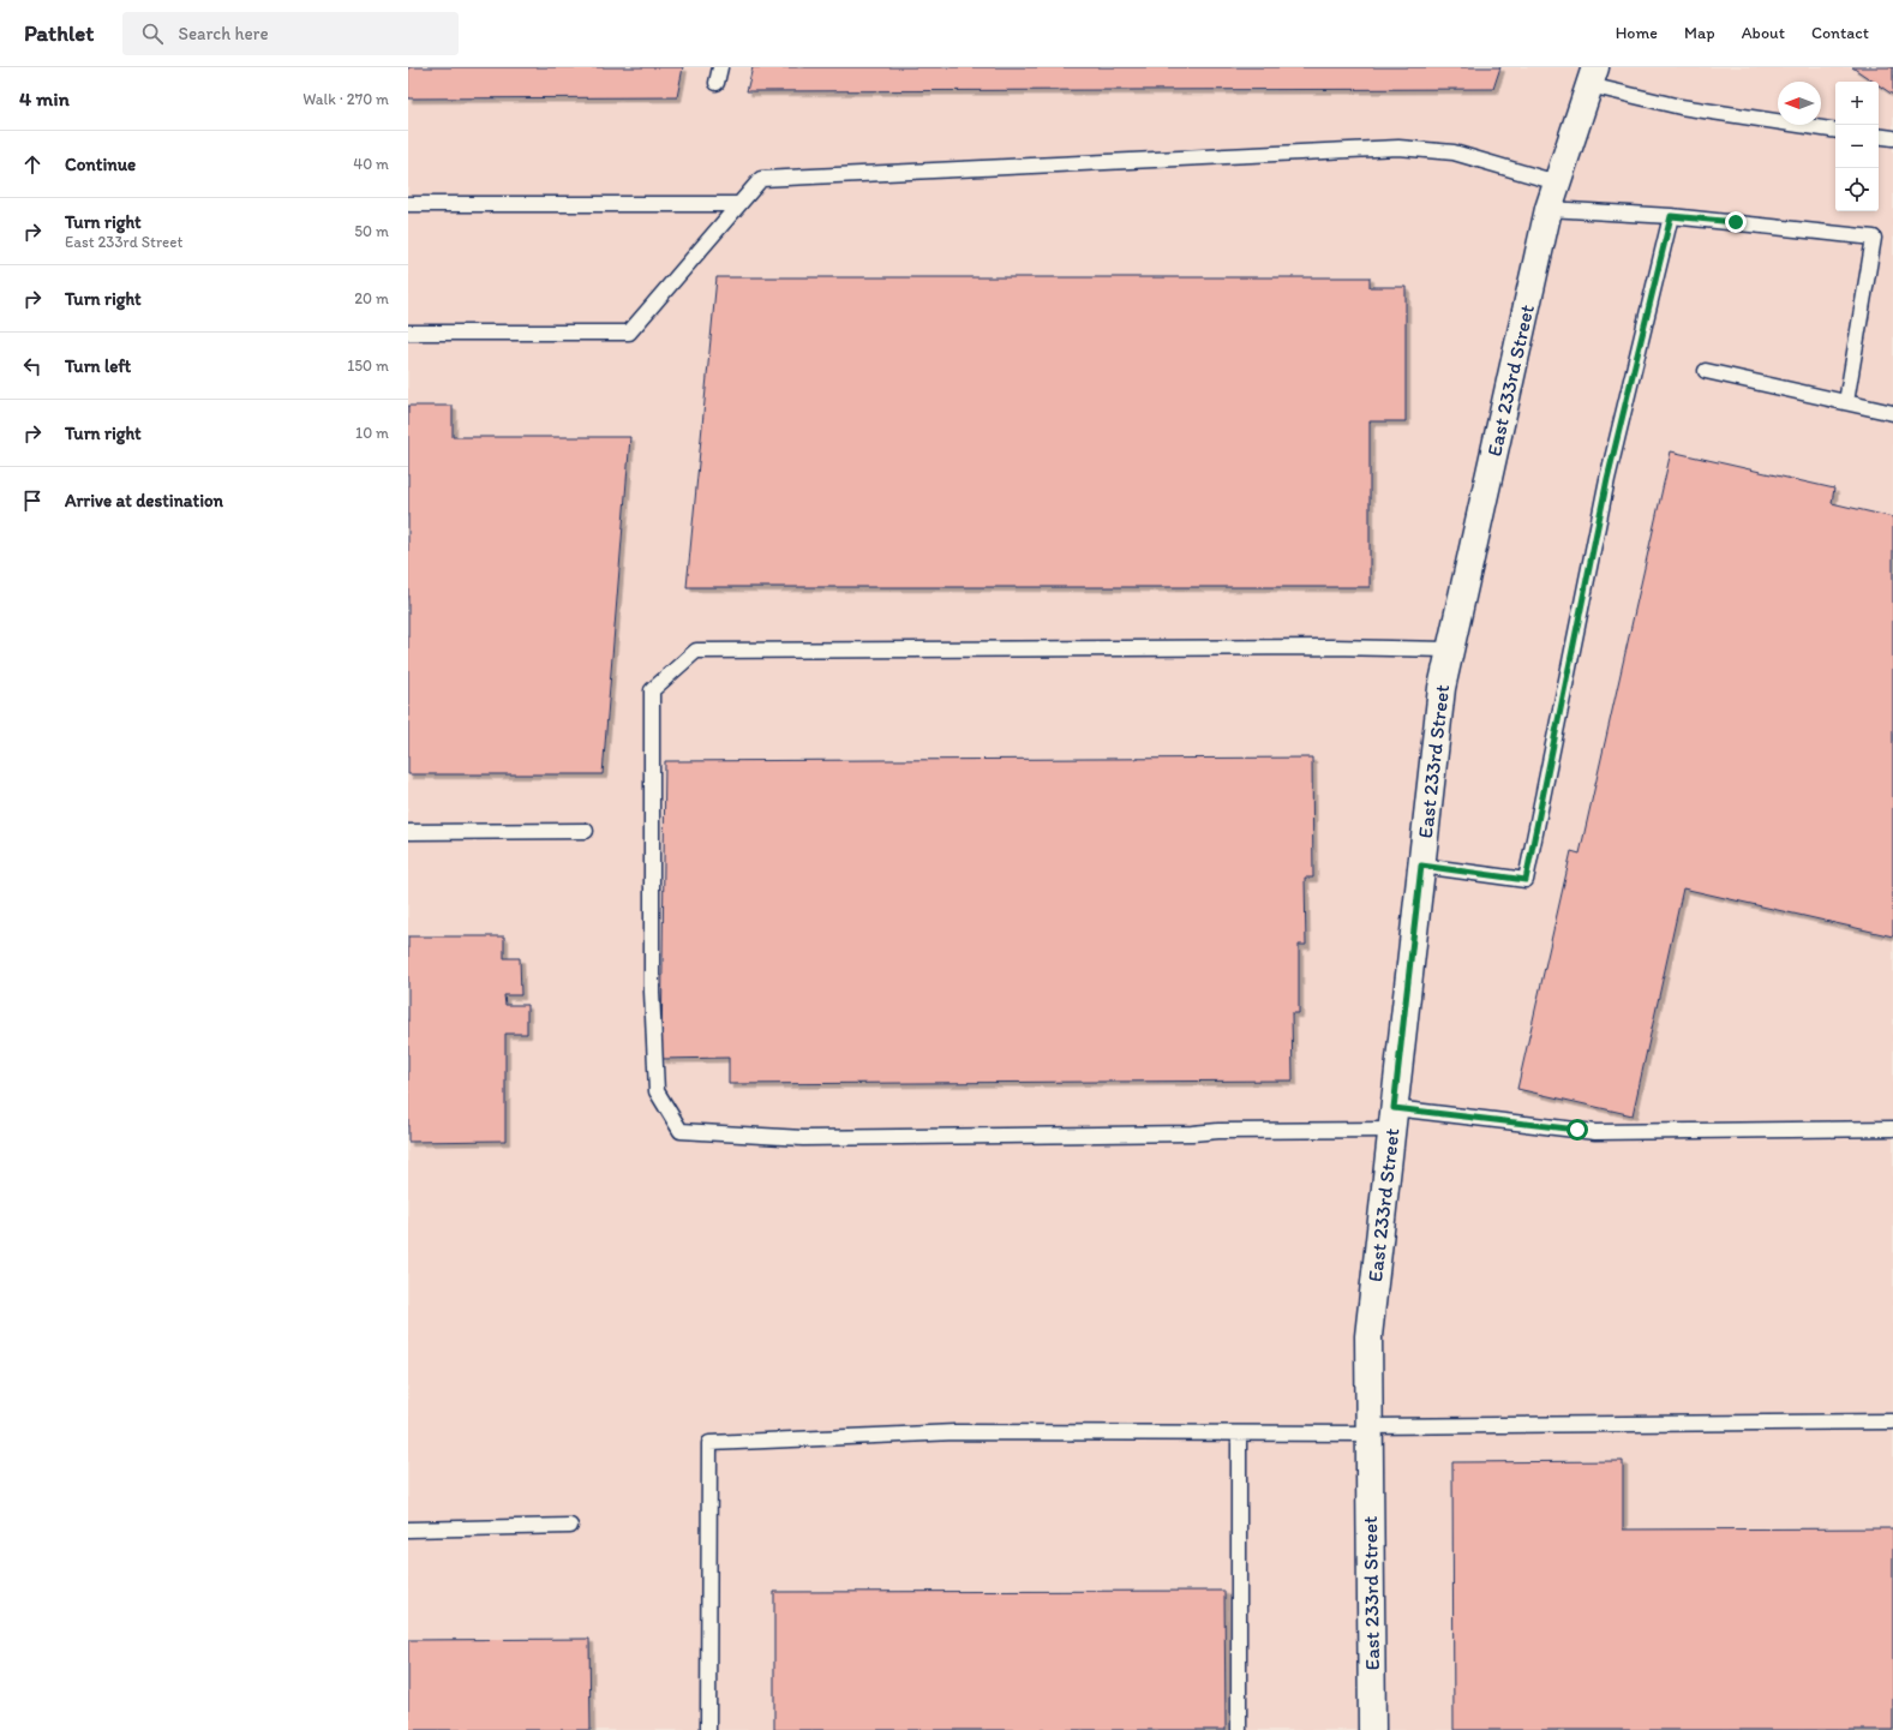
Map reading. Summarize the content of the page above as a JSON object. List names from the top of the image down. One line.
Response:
{"streets":{"street":["East 233rd Street"]},"north":"left","page":{"header":"Pathlet","search":"Search here","nav":["Home","Map","About","Contact"],"heading":["4 min","Walk · 270 m"],"map_buttons":["+","−"],"list":[["Continue","40 m"],["Turn right","East 233rd Street","50 m"],["Turn right","20 m"],["Turn left","150 m"],["Turn right","10 m"],"Arrive at destination"]}}
